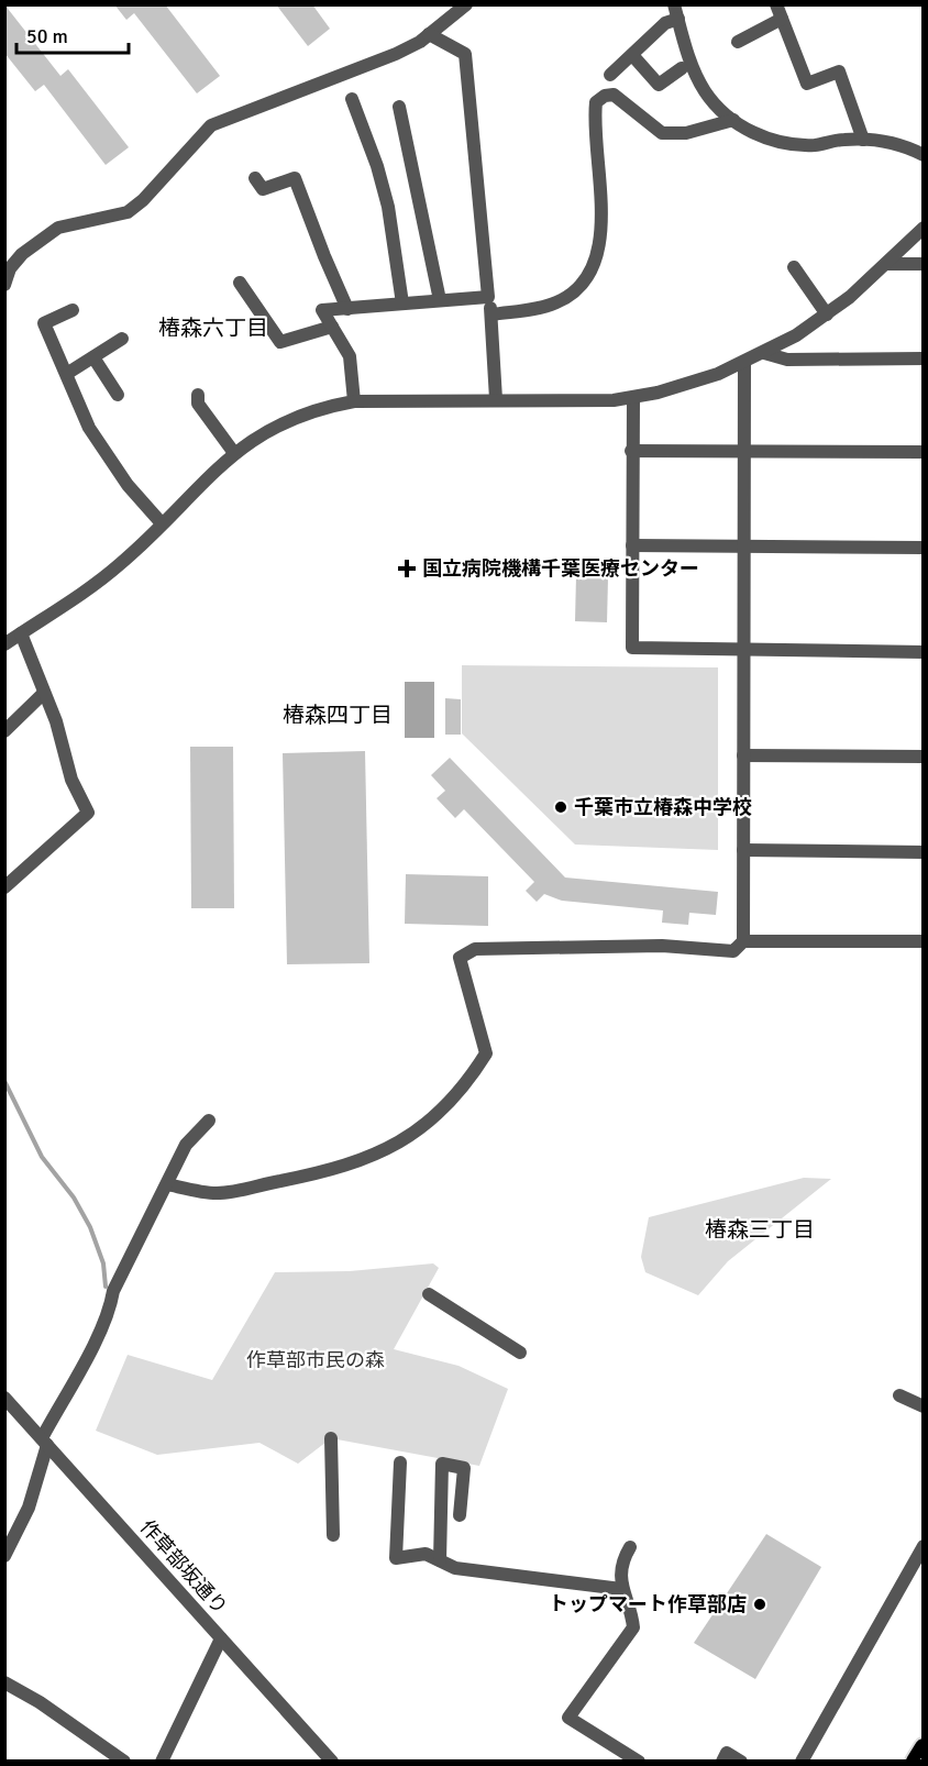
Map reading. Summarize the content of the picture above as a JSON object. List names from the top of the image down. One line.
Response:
{"streets":{"street":["作草部坂通り"]},"districts":["椿森六丁目","椿森四丁目","椿森三丁目"],"parks":["作草部市民の森"],"places":{"health":["国立病院機構千葉医療センター"],"other":["千葉市立椿森中学校","トップマート作草部店"]},"scale_bar":"50 m"}
